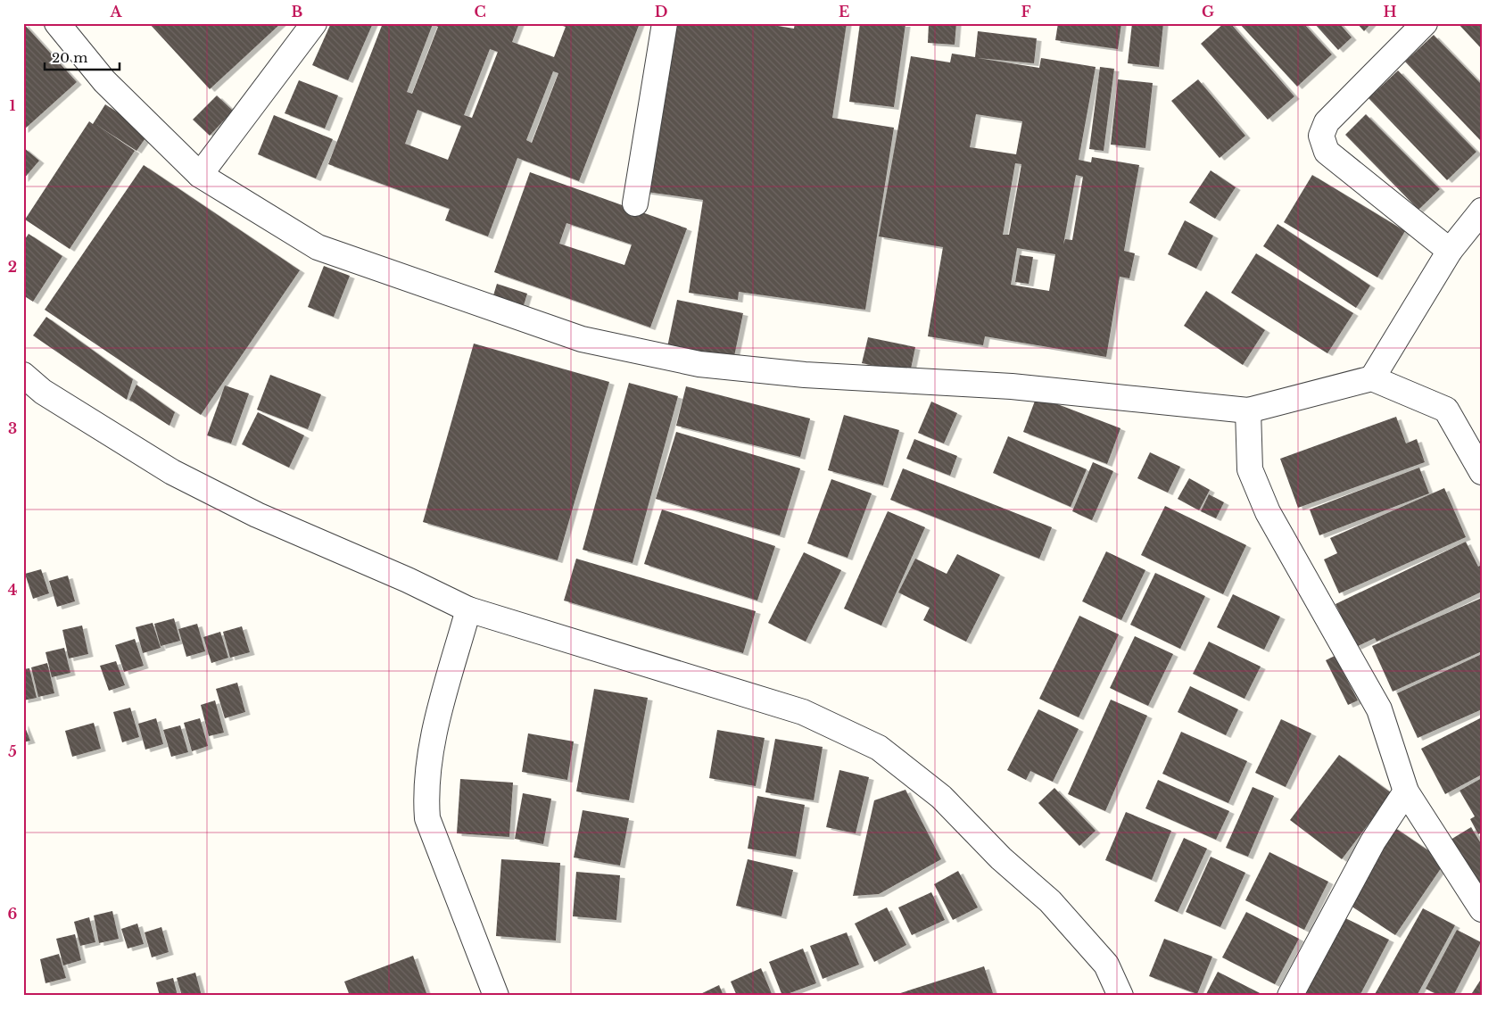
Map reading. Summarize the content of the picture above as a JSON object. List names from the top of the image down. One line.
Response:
{"scale_bar":"20 m","grid":{"columns":["A","B","C","D","E","F","G","H"],"rows":["1","2","3","4","5","6"]}}
